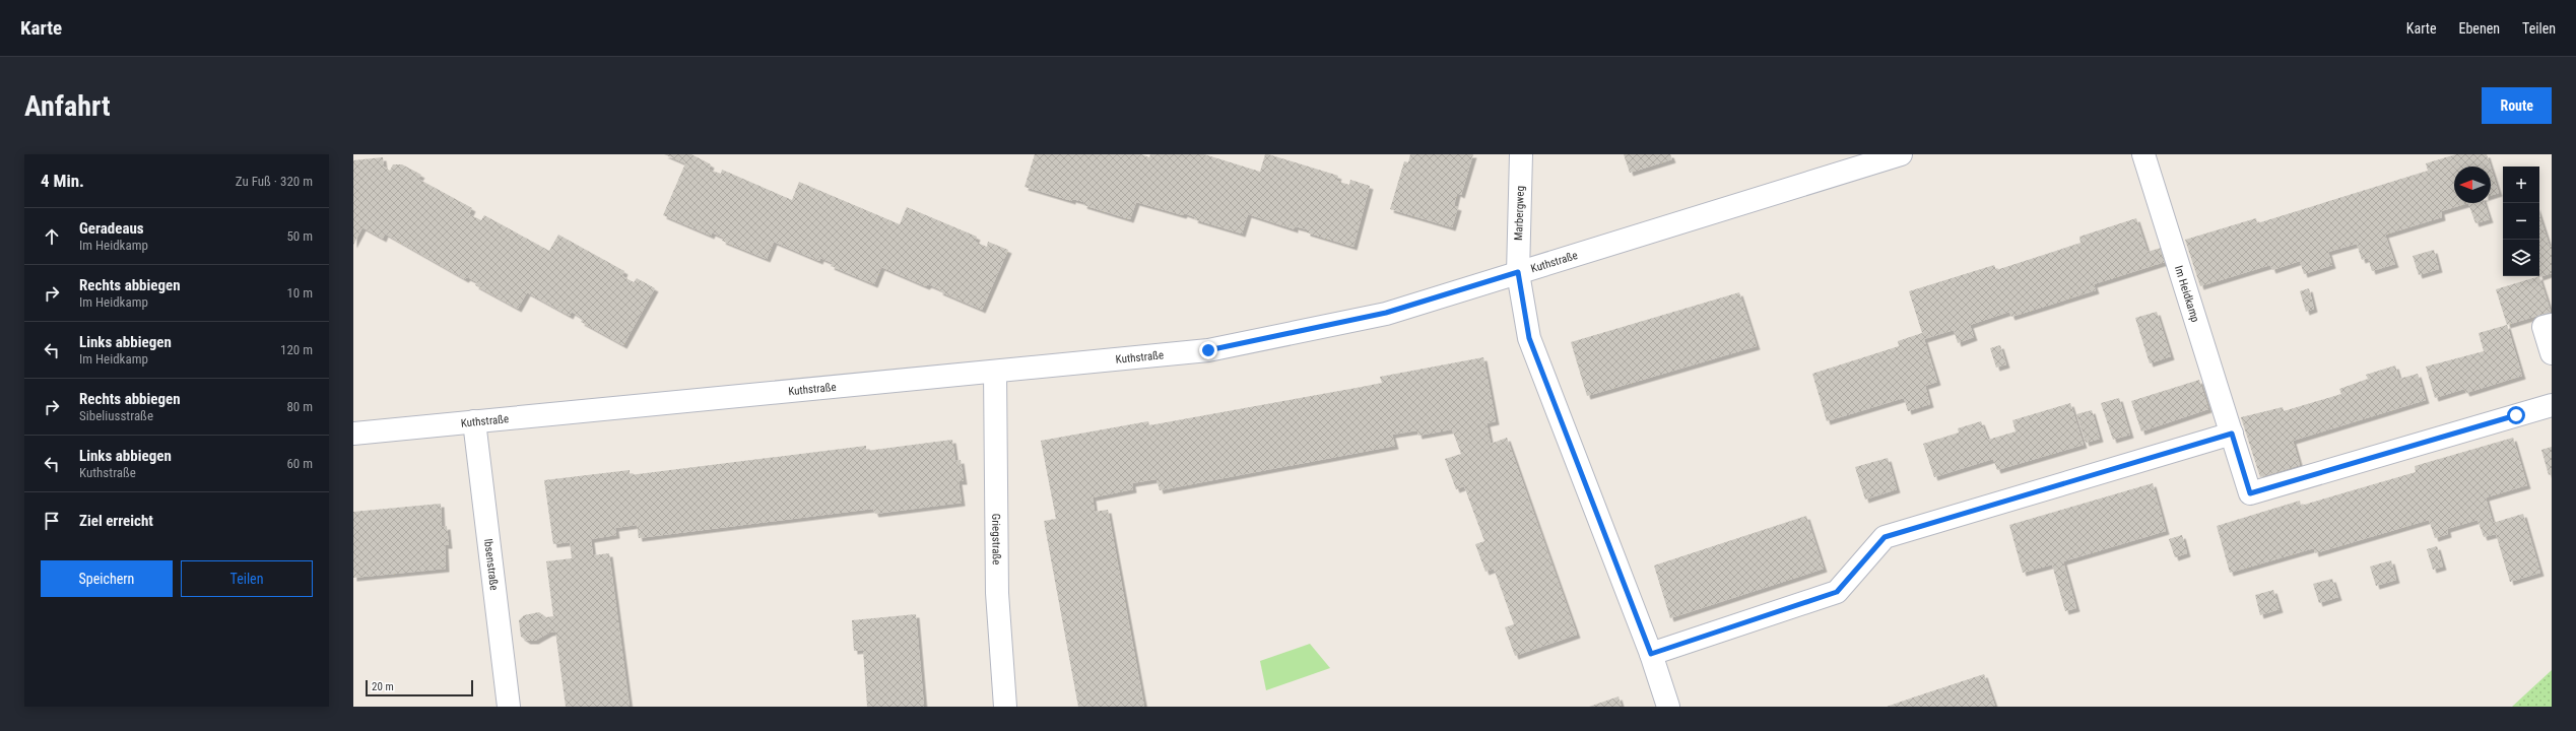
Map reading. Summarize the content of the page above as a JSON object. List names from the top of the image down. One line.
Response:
{"streets":{"street":["Marbergweg","Kuthstraße","Im Heidkamp","Griegstraße","Ibsenstraße"]},"crossings":[["Marbergweg","Kuthstraße"],["Kuthstraße","Griegstraße"],["Kuthstraße","Ibsenstraße"]],"scale_bar":"20 m","north":"left","page":{"header":"Karte","nav":["Karte","Ebenen","Teilen"],"buttons":["Route",["Speichern","Teilen"]],"title":"Anfahrt","heading":["4 Min.","Zu Fuß · 320 m"],"map_buttons":["+","−"],"list":[["Geradeaus","Im Heidkamp","50 m"],["Rechts abbiegen","Im Heidkamp","10 m"],["Links abbiegen","Im Heidkamp","120 m"],["Rechts abbiegen","Sibeliusstraße","80 m"],["Links abbiegen","Kuthstraße","60 m"],"Ziel erreicht"],"scale":"20 m"}}
